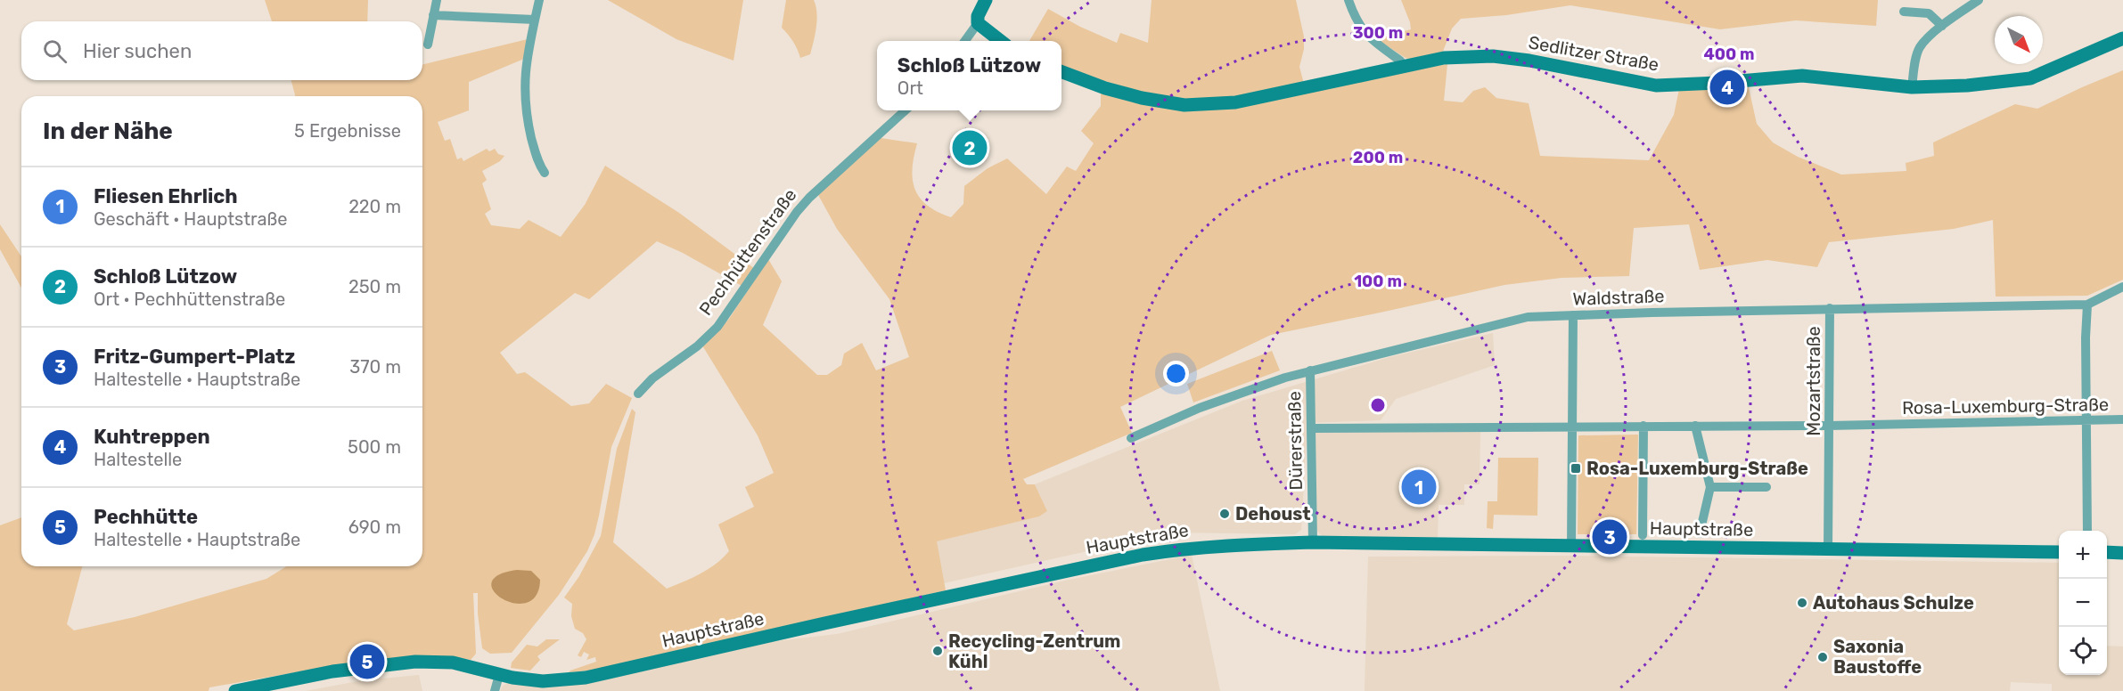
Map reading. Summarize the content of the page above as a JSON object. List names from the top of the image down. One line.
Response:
{"streets":{"main road":["Sedlitzer Straße","Hauptstraße"],"street":["Pechhüttenstraße","Waldstraße","Mozartstraße","Rosa-Luxemburg-Straße","Dürerstraße"]},"crossings":[["Waldstraße","Mozartstraße"],["Waldstraße","Dürerstraße"],["Mozartstraße","Rosa-Luxemburg-Straße"],["Mozartstraße","Hauptstraße"],["Rosa-Luxemburg-Straße","Dürerstraße"],["Dürerstraße","Hauptstraße"]],"places":{"transit":["Rosa-Luxemburg-Straße"],"other":["Dehoust","Autohaus Schulze","Recycling-Zentrum Kühl","Saxonia Baustoffe"]},"north":"bottom right","page":{"search":"Hier suchen","popup":["Schloß Lützow","Ort"],"pins":["4","2","1","3","5"],"heading":["In der Nähe","5 Ergebnisse"],"list":[{"mark":"1","name":"Fliesen Ehrlich","note":"Geschäft · Hauptstraße","value":"220 m"},{"mark":"2","name":"Schloß Lützow","note":"Ort · Pechhüttenstraße","value":"250 m"},{"mark":"3","name":"Fritz-Gumpert-Platz","note":"Haltestelle · Hauptstraße","value":"370 m"},{"mark":"4","name":"Kuhtreppen","note":"Haltestelle","value":"500 m"},{"mark":"5","name":"Pechhütte","note":"Haltestelle · Hauptstraße","value":"690 m"}],"map_buttons":["+","−"]},"rings":["300 m","400 m","200 m","100 m"]}
